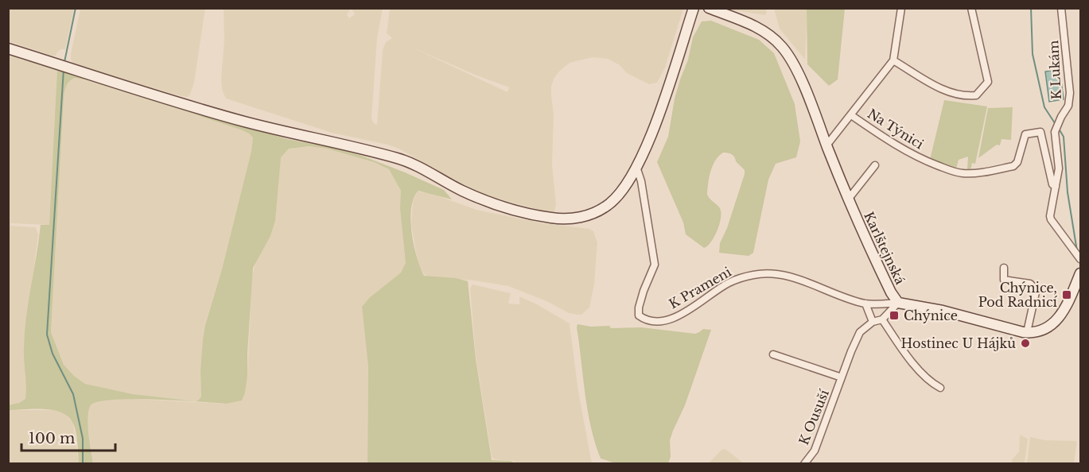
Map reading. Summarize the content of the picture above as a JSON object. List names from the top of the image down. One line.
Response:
{"streets":{"main road":["Karlštejnská"],"street":["K Lukám","Na Týnici","K Prameni","K Ousuší"]},"crossings":[["K Lukám","Na Týnici"],["Na Týnici","Karlštejnská"]],"places":{"transit":["Chýnice, Pod Radnicí","Chýnice"],"other":["Hostinec U Hájků"]},"scale_bar":"100 m"}
